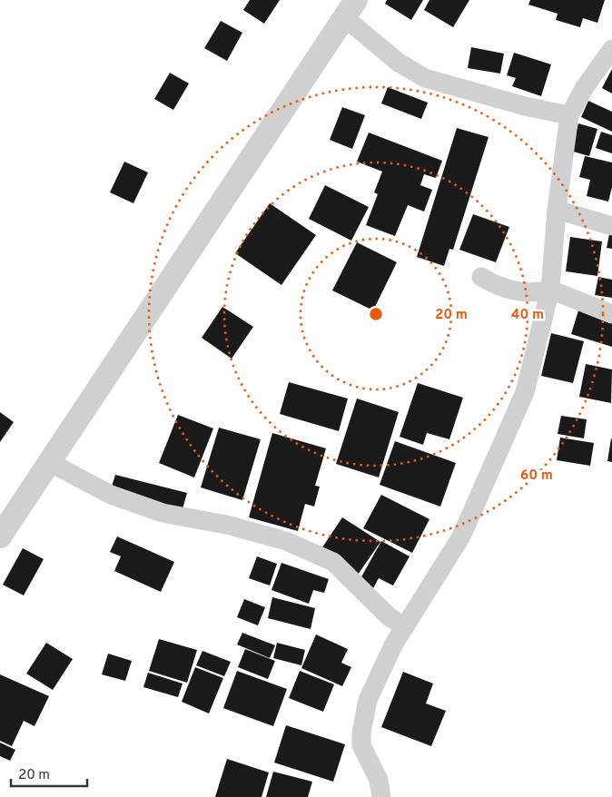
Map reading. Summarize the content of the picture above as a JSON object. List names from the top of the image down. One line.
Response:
{"scale_bar":"20 m","rings":["20 m","40 m","60 m"]}
